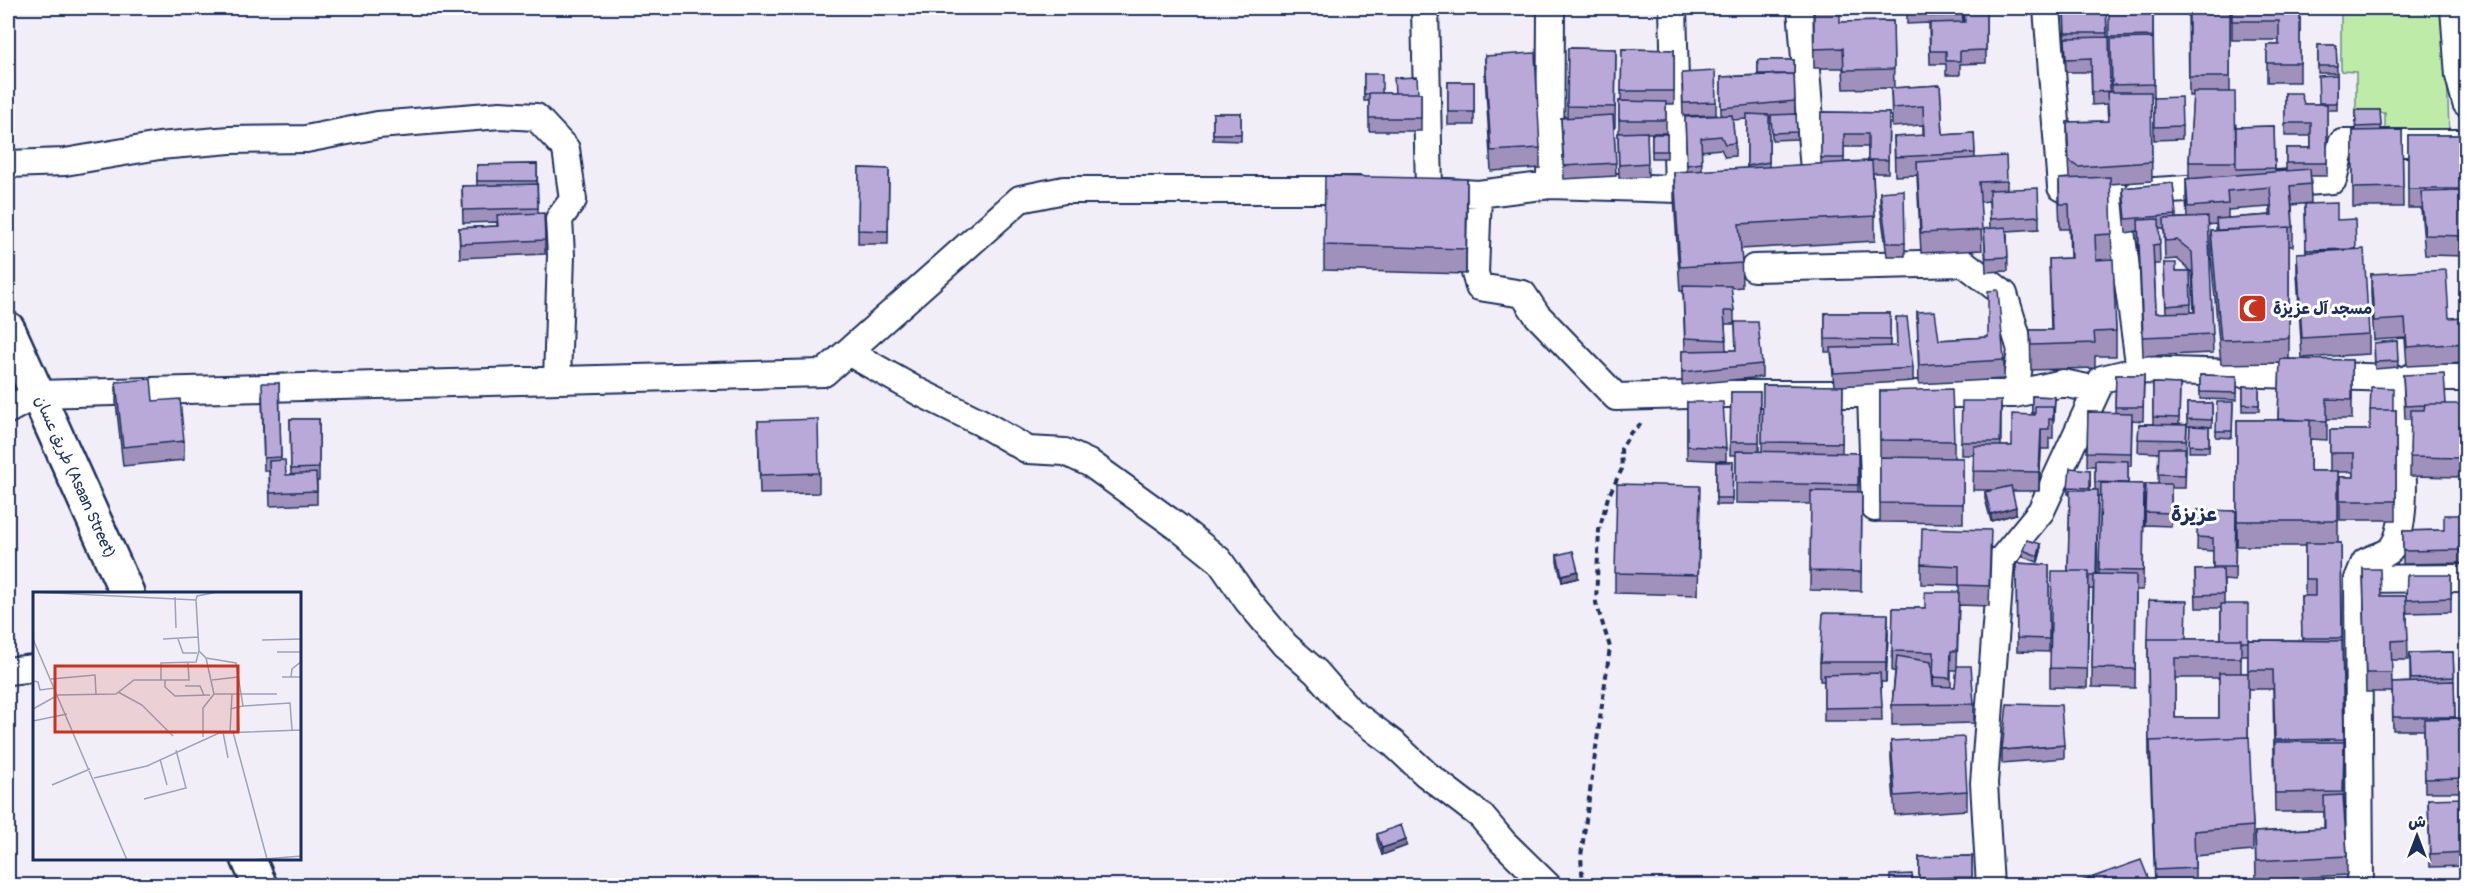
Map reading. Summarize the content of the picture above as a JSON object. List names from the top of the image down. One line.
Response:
{"streets":{"street":["طريق عسان (Asaan Street)"]},"districts":["عزيزة"],"places":{"mosque":["مسجد آل عزيزة"]},"north":"top"}
